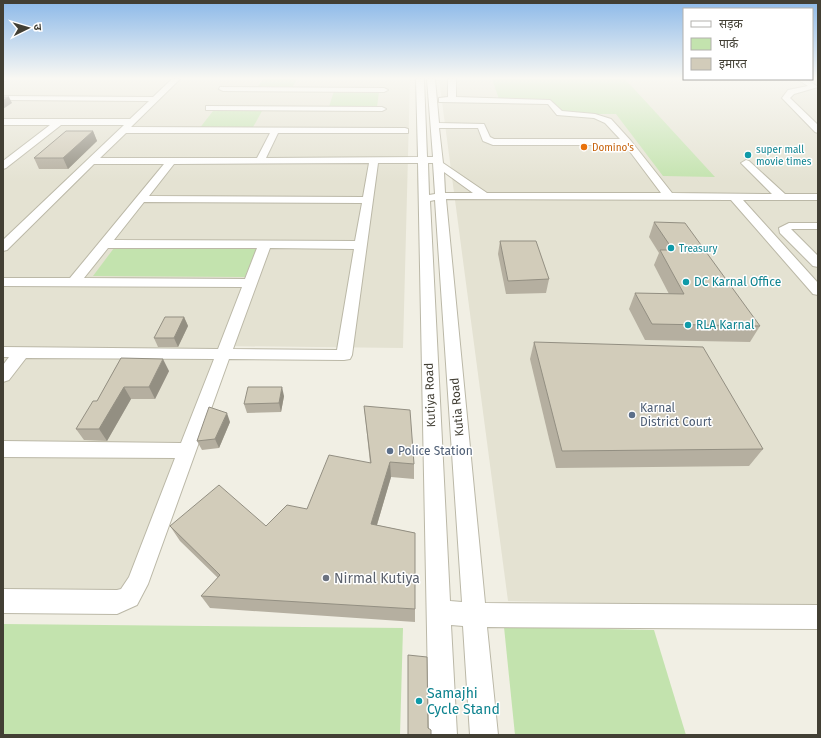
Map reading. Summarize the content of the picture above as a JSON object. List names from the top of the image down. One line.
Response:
{"streets":{"street":["Kutiya Road","Kutia Road"]},"crossings":[["Kutiya Road","Kutia Road"]],"places":["Domino's","super mall movie times","Treasury","DC Karnal Office","RLA Karnal","Karnal District Court","Police Station","Nirmal Kutiya","Samajhi Cycle Stand"],"legend":["सड़क","पार्क","इमारत"],"north":"right"}
